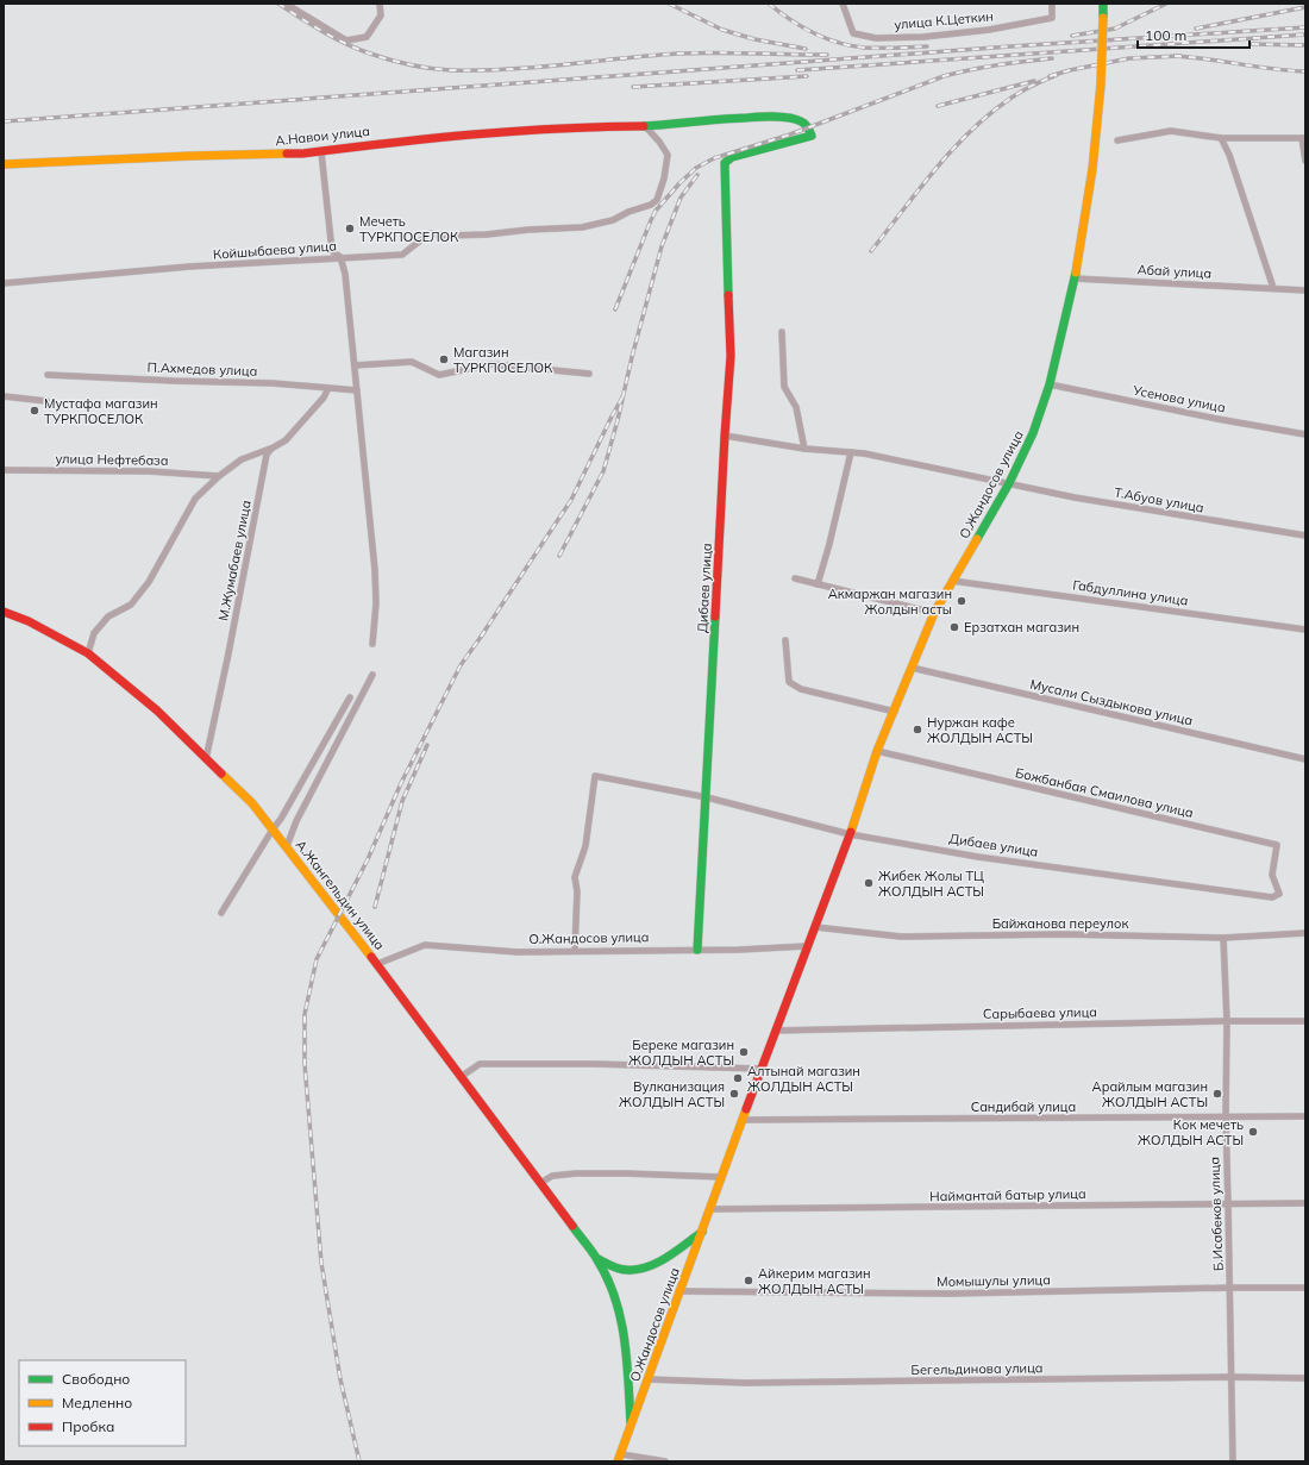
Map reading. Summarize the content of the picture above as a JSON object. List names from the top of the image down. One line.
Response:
{"streets":{"street":["улица К.Цеткин","А.Навои улица","Койшыбаева улица","Абай улица","П.Ахмедов улица","Усенова улица","улица Нефтебаза","О.Жандосов улица","Т.Абуов улица","М.Жумабаев улица","Дибаев улица","Габдуллина улица","Мусали Сыздыкова улица","Божбанбая Смаилова улица","А.Жангельдин улица","Байжанова переулок","Сарыбаева улица","Сандибай улица","Наймантай батыр улица","Б.Исабеков улица","Момышулы улица","Бегельдинова улица"]},"crossings":[["А.Навои улица","Койшыбаева улица"],["А.Навои улица","Дибаев улица"],["Абай улица","О.Жандосов улица"],["Усенова улица","О.Жандосов улица"],["О.Жандосов улица","Т.Абуов улица"],["О.Жандосов улица","Дибаев улица"],["О.Жандосов улица","Габдуллина улица"],["О.Жандосов улица","Мусали Сыздыкова улица"],["О.Жандосов улица","Божбанбая Смаилова улица"],["О.Жандосов улица","А.Жангельдин улица"],["О.Жандосов улица","Байжанова переулок"],["О.Жандосов улица","Сарыбаева улица"],["О.Жандосов улица","Сандибай улица"],["О.Жандосов улица","Наймантай батыр улица"],["О.Жандосов улица","Момышулы улица"],["О.Жандосов улица","Бегельдинова улица"],["М.Жумабаев улица","А.Жангельдин улица"],["Дибаев улица","Божбанбая Смаилова улица"],["Байжанова переулок","Б.Исабеков улица"],["Сарыбаева улица","Б.Исабеков улица"],["Сандибай улица","Б.Исабеков улица"],["Наймантай батыр улица","Б.Исабеков улица"],["Б.Исабеков улица","Момышулы улица"],["Б.Исабеков улица","Бегельдинова улица"]],"places":["Мечеть ТУРКПОСЕЛОК","Магазин ТУРКПОСЕЛОК","Мустафа магазин ТУРКПОСЕЛОК","Акмаржан магазин Жолдын асты","Ерзатхан магазин","Нуржан кафе ЖОЛДЫН АСТЫ","Жибек Жолы ТЦ ЖОЛДЫН АСТЫ","Береке магазин ЖОЛДЫН АСТЫ","Алтынай магазин ЖОЛДЫН АСТЫ","Вулканизация ЖОЛДЫН АСТЫ","Арайлым магазин ЖОЛДЫН АСТЫ","Кок мечеть ЖОЛДЫН АСТЫ","Айкерим магазин ЖОЛДЫН АСТЫ"],"legend":["Свободно","Медленно","Пробка"],"scale_bar":"100 m"}
